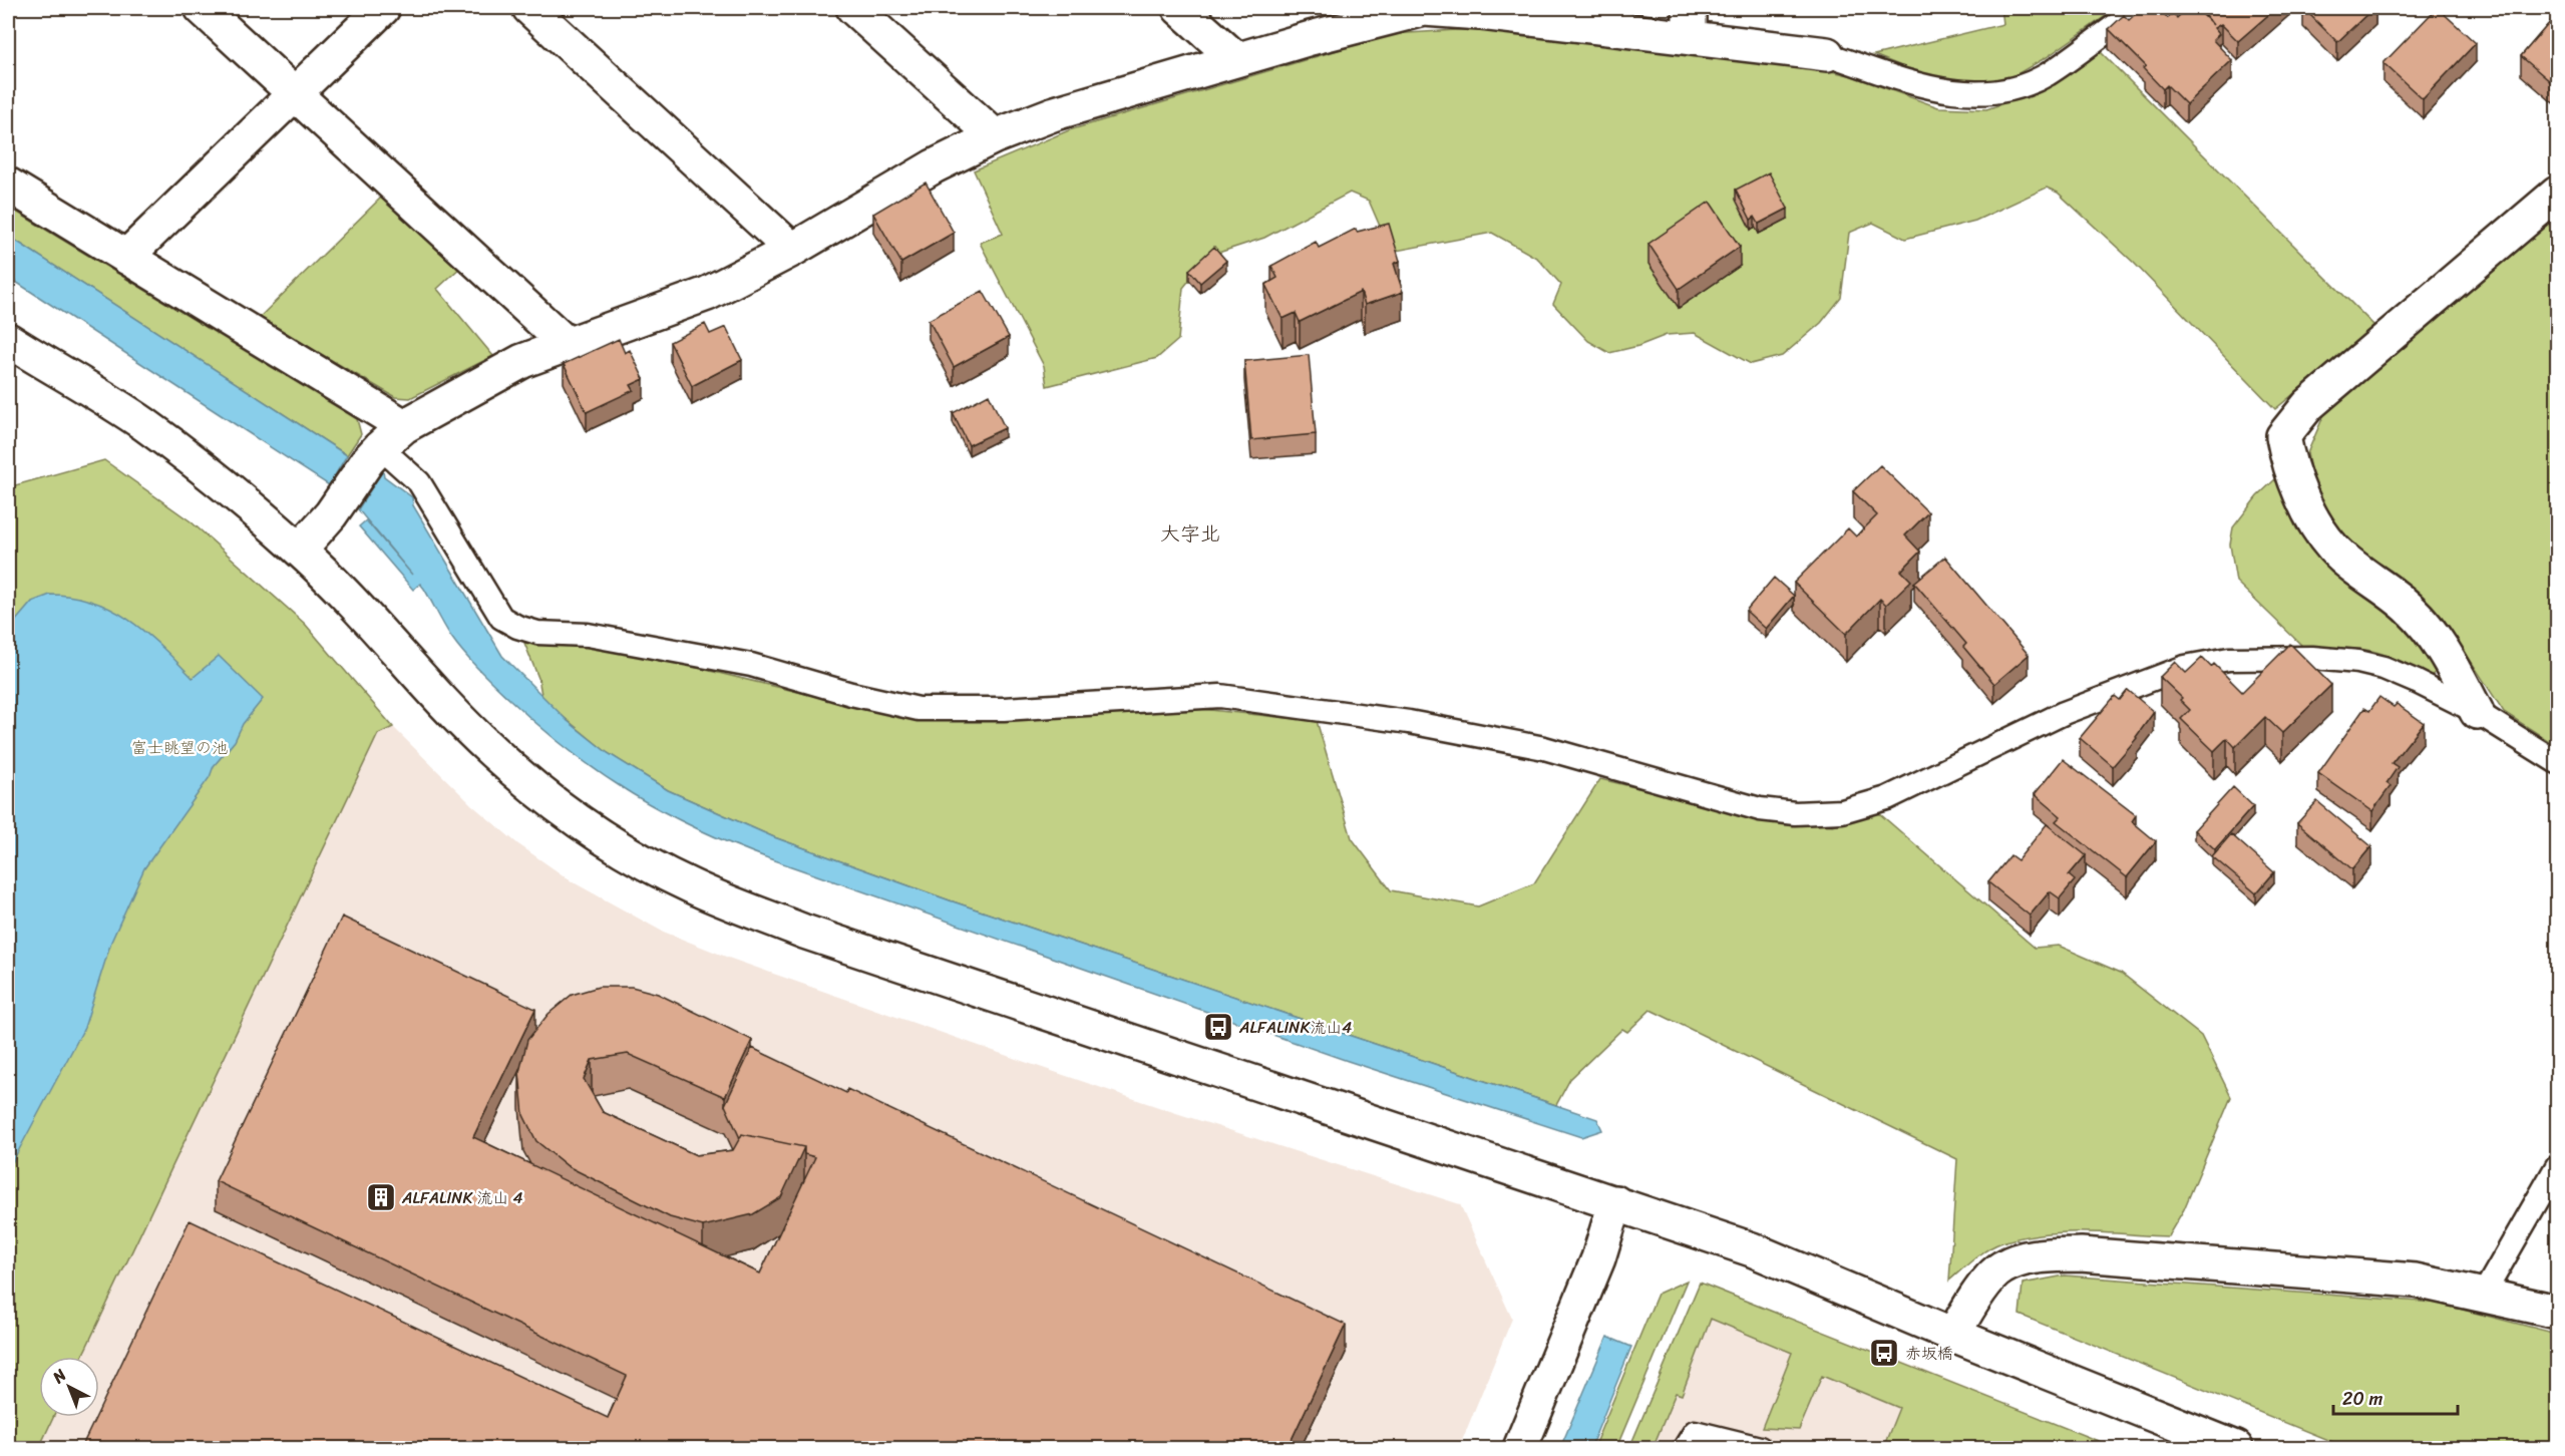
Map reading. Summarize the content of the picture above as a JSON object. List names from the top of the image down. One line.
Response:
{"districts":["大字北"],"parks":["富士眺望の池"],"places":{"bus stop":["ALFALINK流山4","赤坂橋"],"building":["ALFALINK 流山 4"]},"scale_bar":"20 m","north":"top left"}
